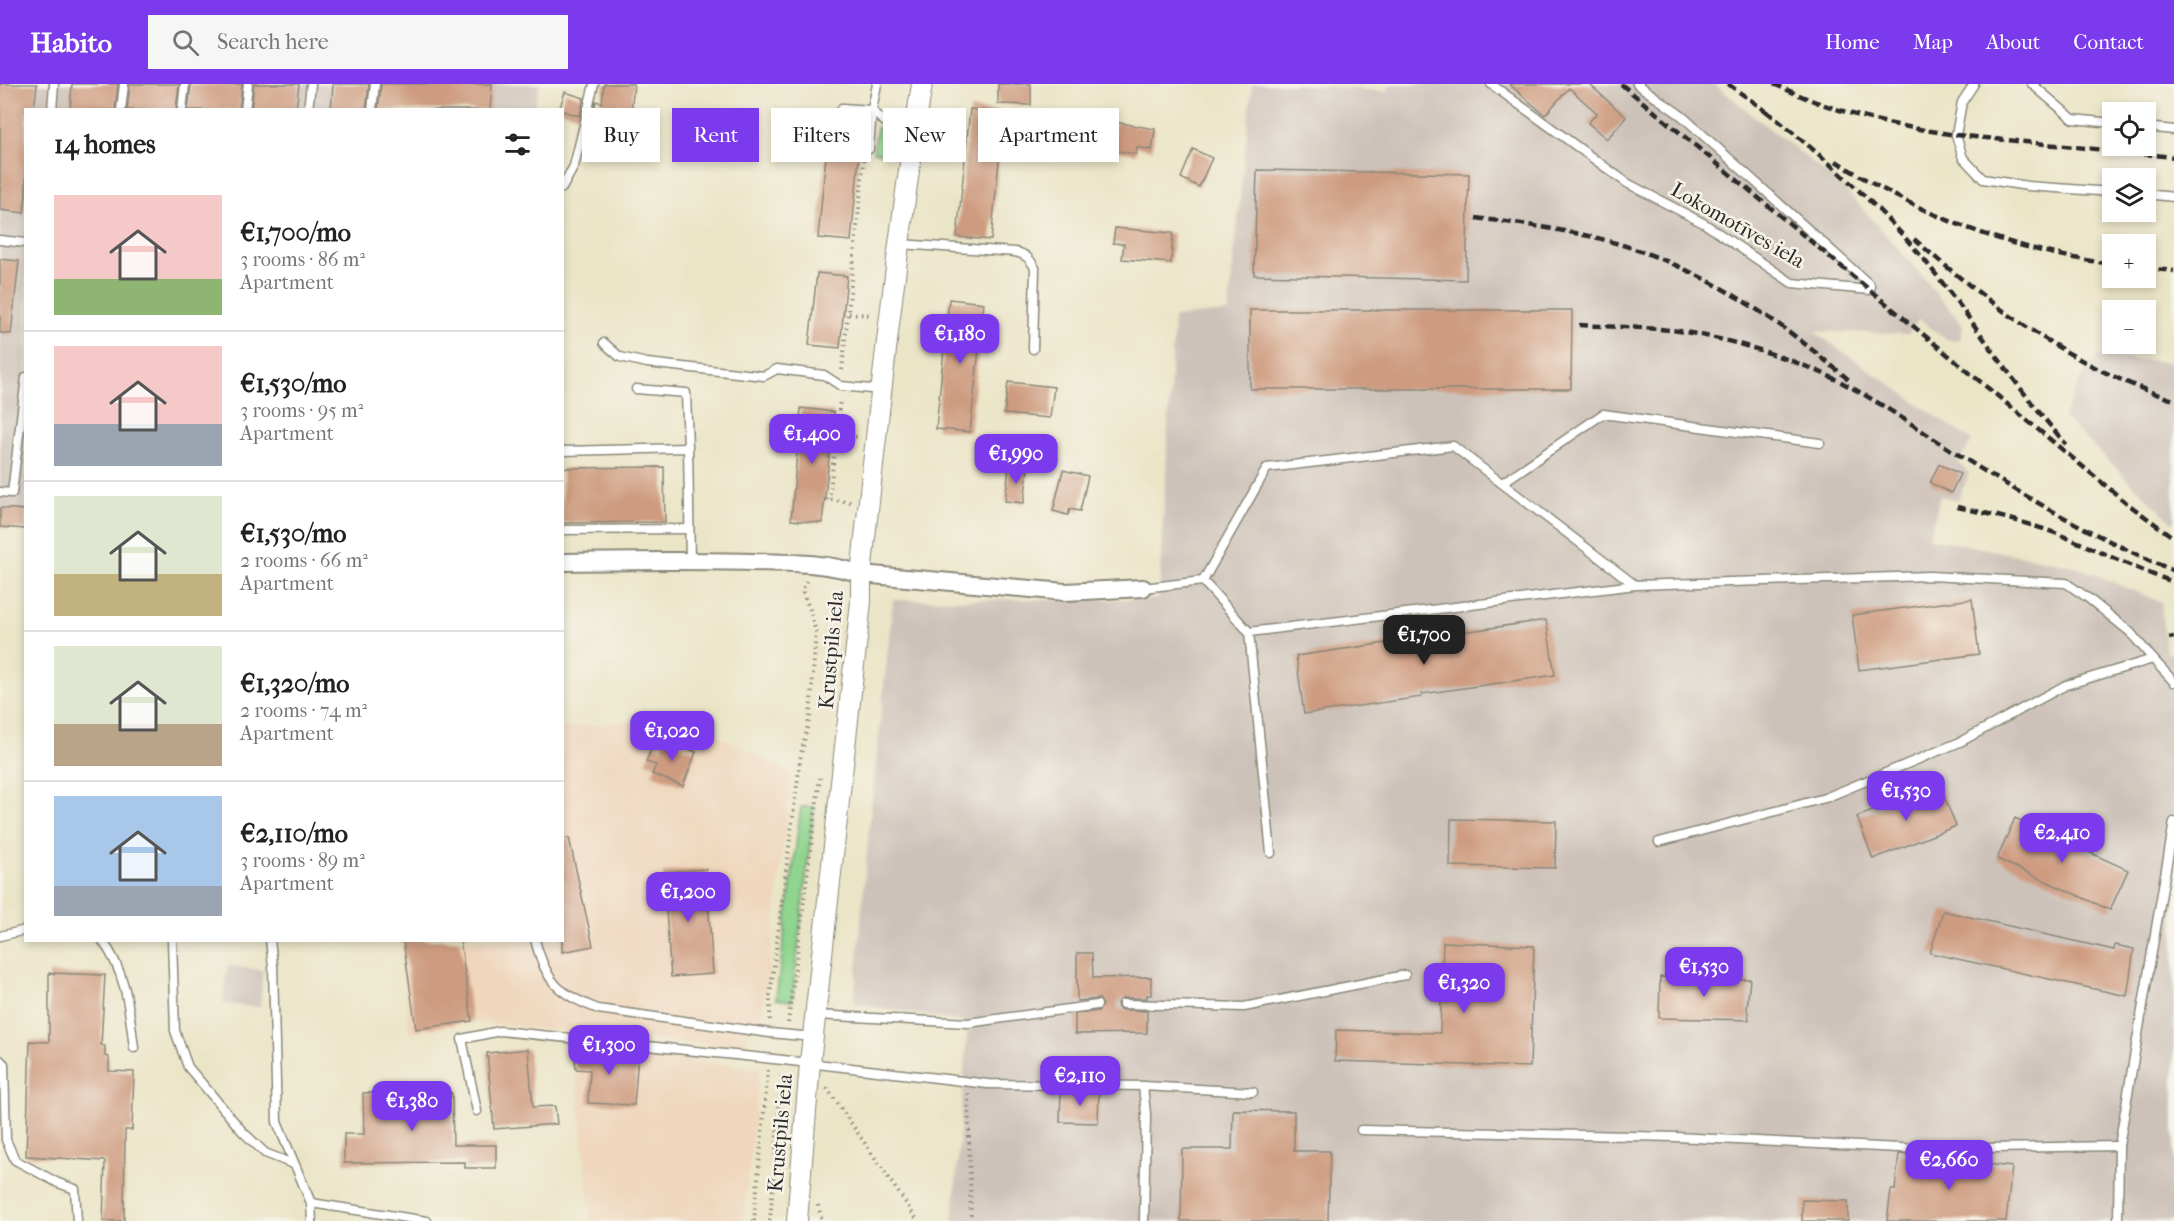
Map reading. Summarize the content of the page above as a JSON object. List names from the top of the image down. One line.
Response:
{"streets":{"street":["Krustpils iela"],"lane":["Lokomotīves iela"]},"page":{"header":"Habito","search":"Search here","nav":["Home","Map","About","Contact"],"map_buttons":["+","−"],"chip":["Buy","Rent","Filters","New","Apartment"],"heading":"14 homes","list":[{"name":"€1,700/mo","note":"3 rooms · 86 m² · Apartment"},{"name":"€1,530/mo","note":"3 rooms · 95 m² · Apartment"},{"name":"€1,530/mo","note":"2 rooms · 66 m² · Apartment"},{"name":"€1,320/mo","note":"2 rooms · 74 m² · Apartment"},{"name":"€2,110/mo","note":"3 rooms · 89 m² · Apartment"}],"price":["€1,180","€1,400","€1,990","€1,700","€1,020","€1,530","€2,410","€1,200","€1,530","€1,320","€1,300","€2,110","€1,380","€2,660"]}}
